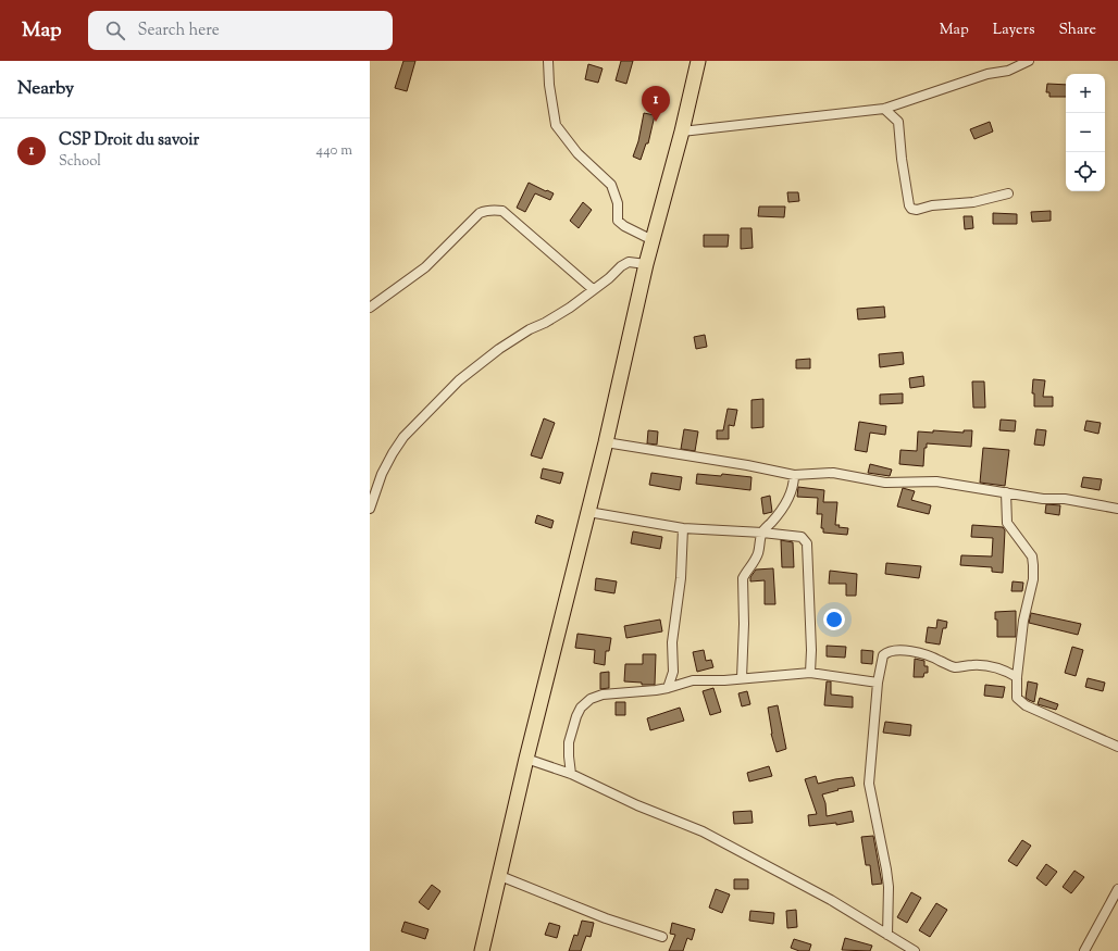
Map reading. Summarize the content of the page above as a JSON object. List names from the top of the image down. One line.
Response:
{"page":{"header":"Map","search":"Search here","nav":["Map","Layers","Share"],"heading":"Nearby","map_buttons":["+","−"],"pins":"1","list":[{"mark":"1","name":"CSP Droit du savoir","note":"School","value":"440 m"}]}}
